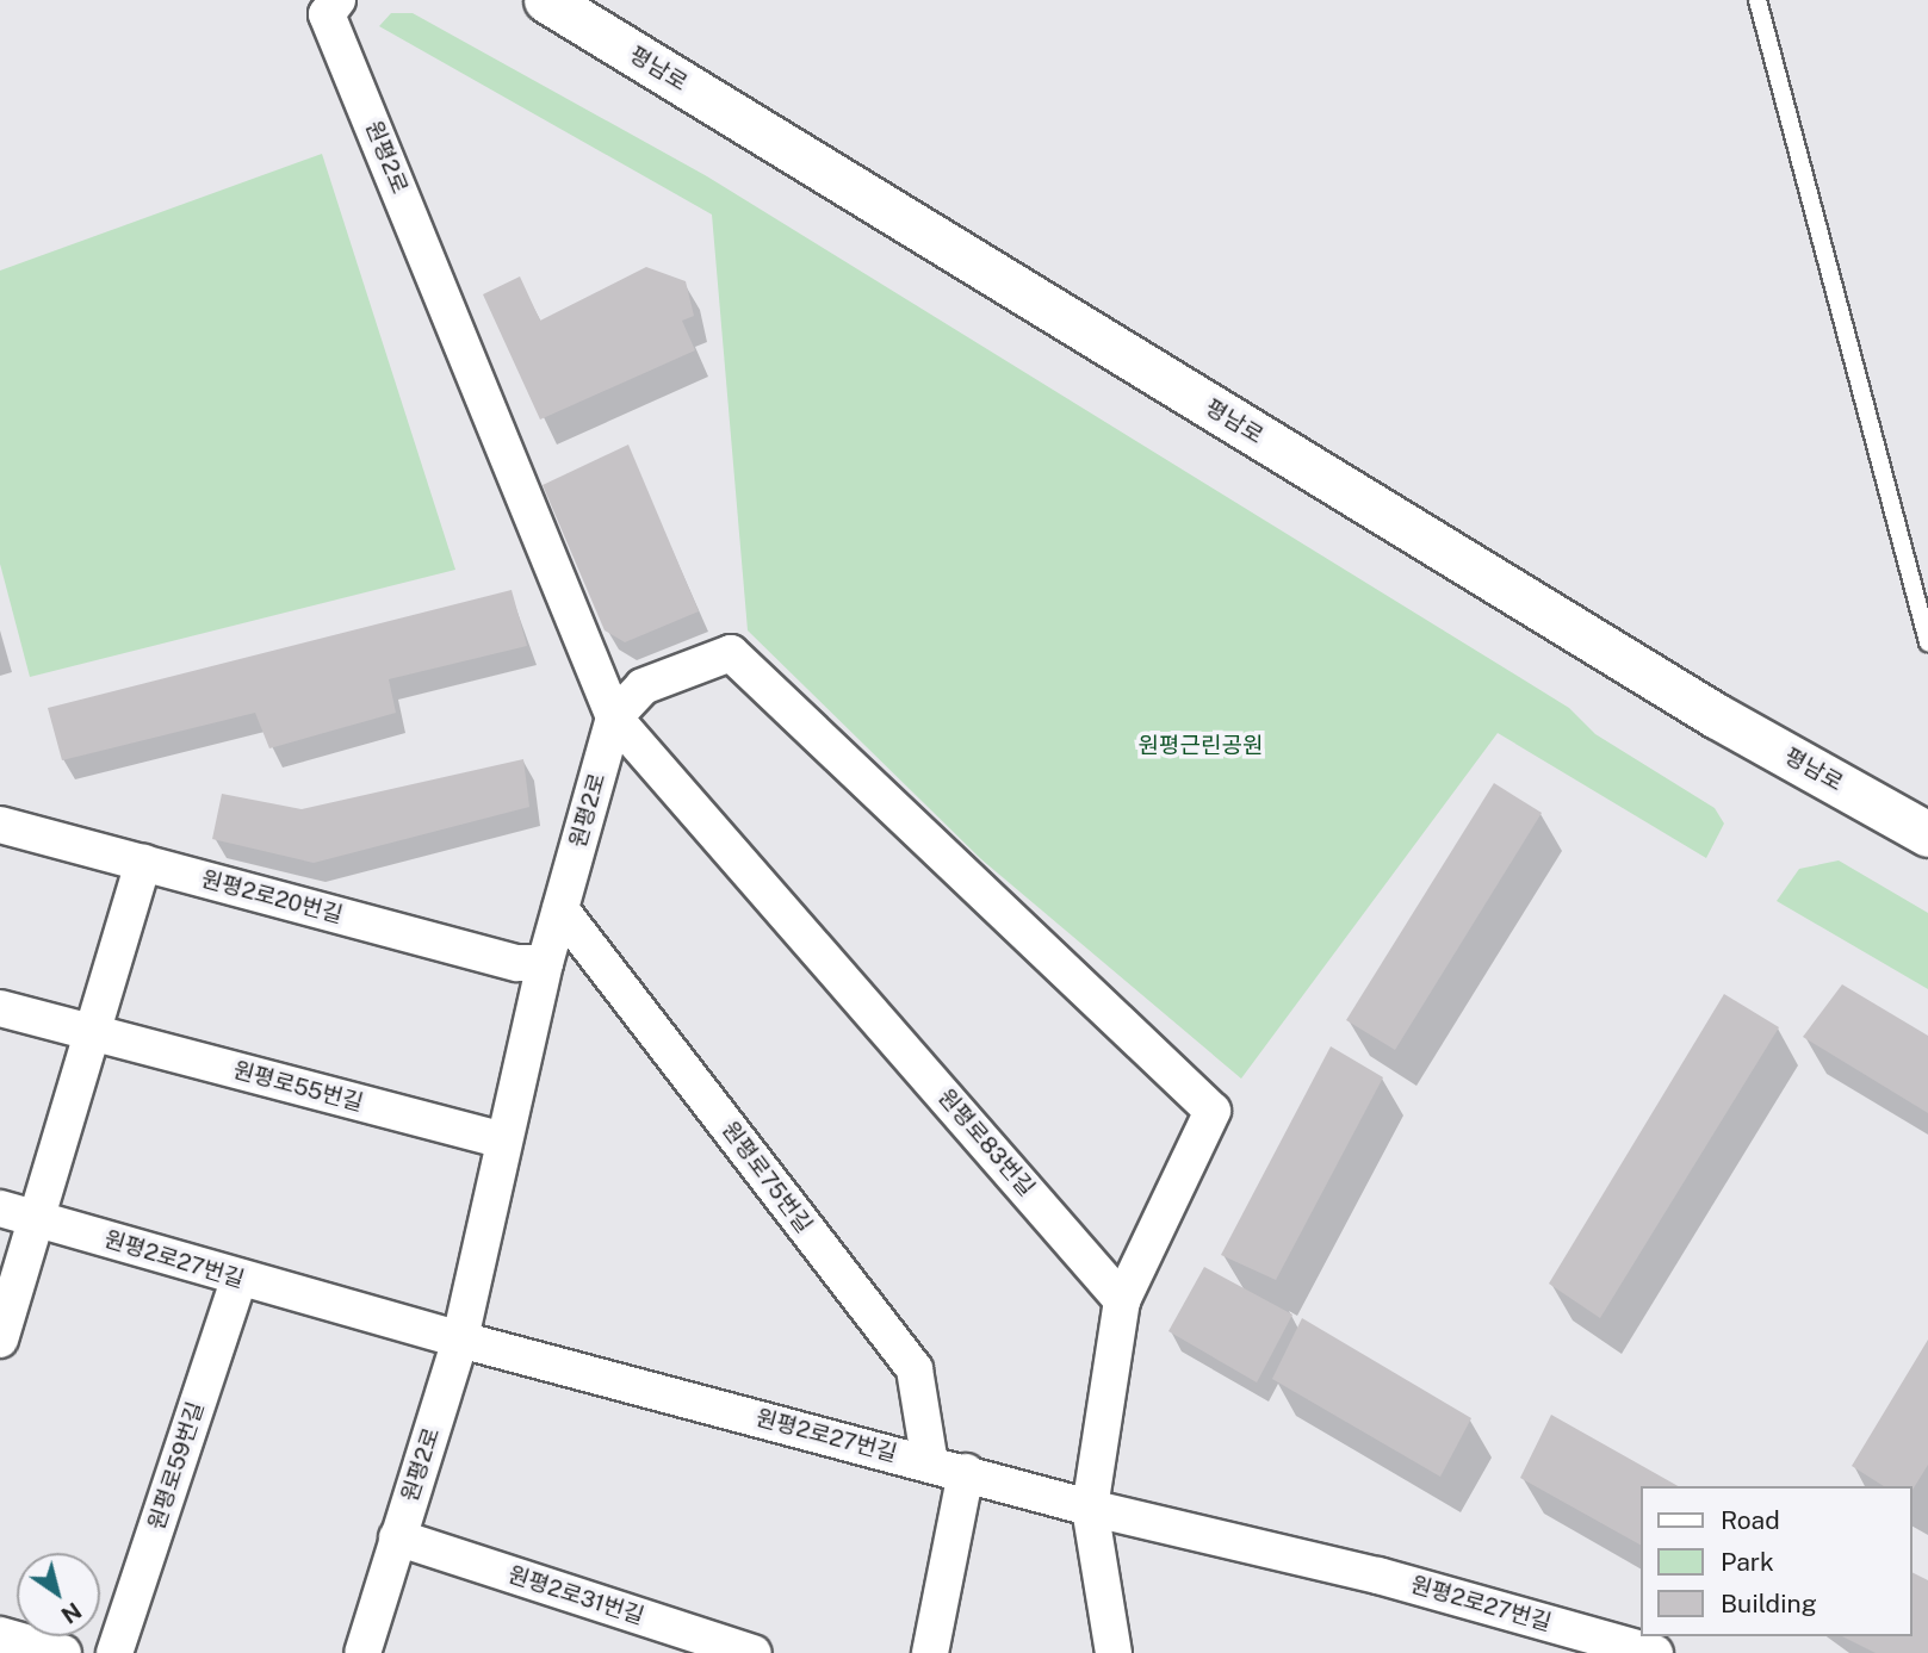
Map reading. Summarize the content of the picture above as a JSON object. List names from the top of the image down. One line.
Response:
{"streets":{"street":["평남로","원평2로","원평2로20번길","원평로55번길","원평로83번길","원평로75번길","원평2로27번길","원평로59번길","원평2로31번길"]},"crossings":[["원평2로","원평2로20번길"],["원평2로","원평로55번길"],["원평2로","원평로83번길"],["원평2로","원평로75번길"],["원평2로","원평2로27번길"],["원평2로","원평2로31번길"],["원평로75번길","원평2로27번길"],["원평2로27번길","원평로59번길"]],"parks":["원평근린공원"],"legend":["Road","Park","Building"],"north":"bottom right"}
